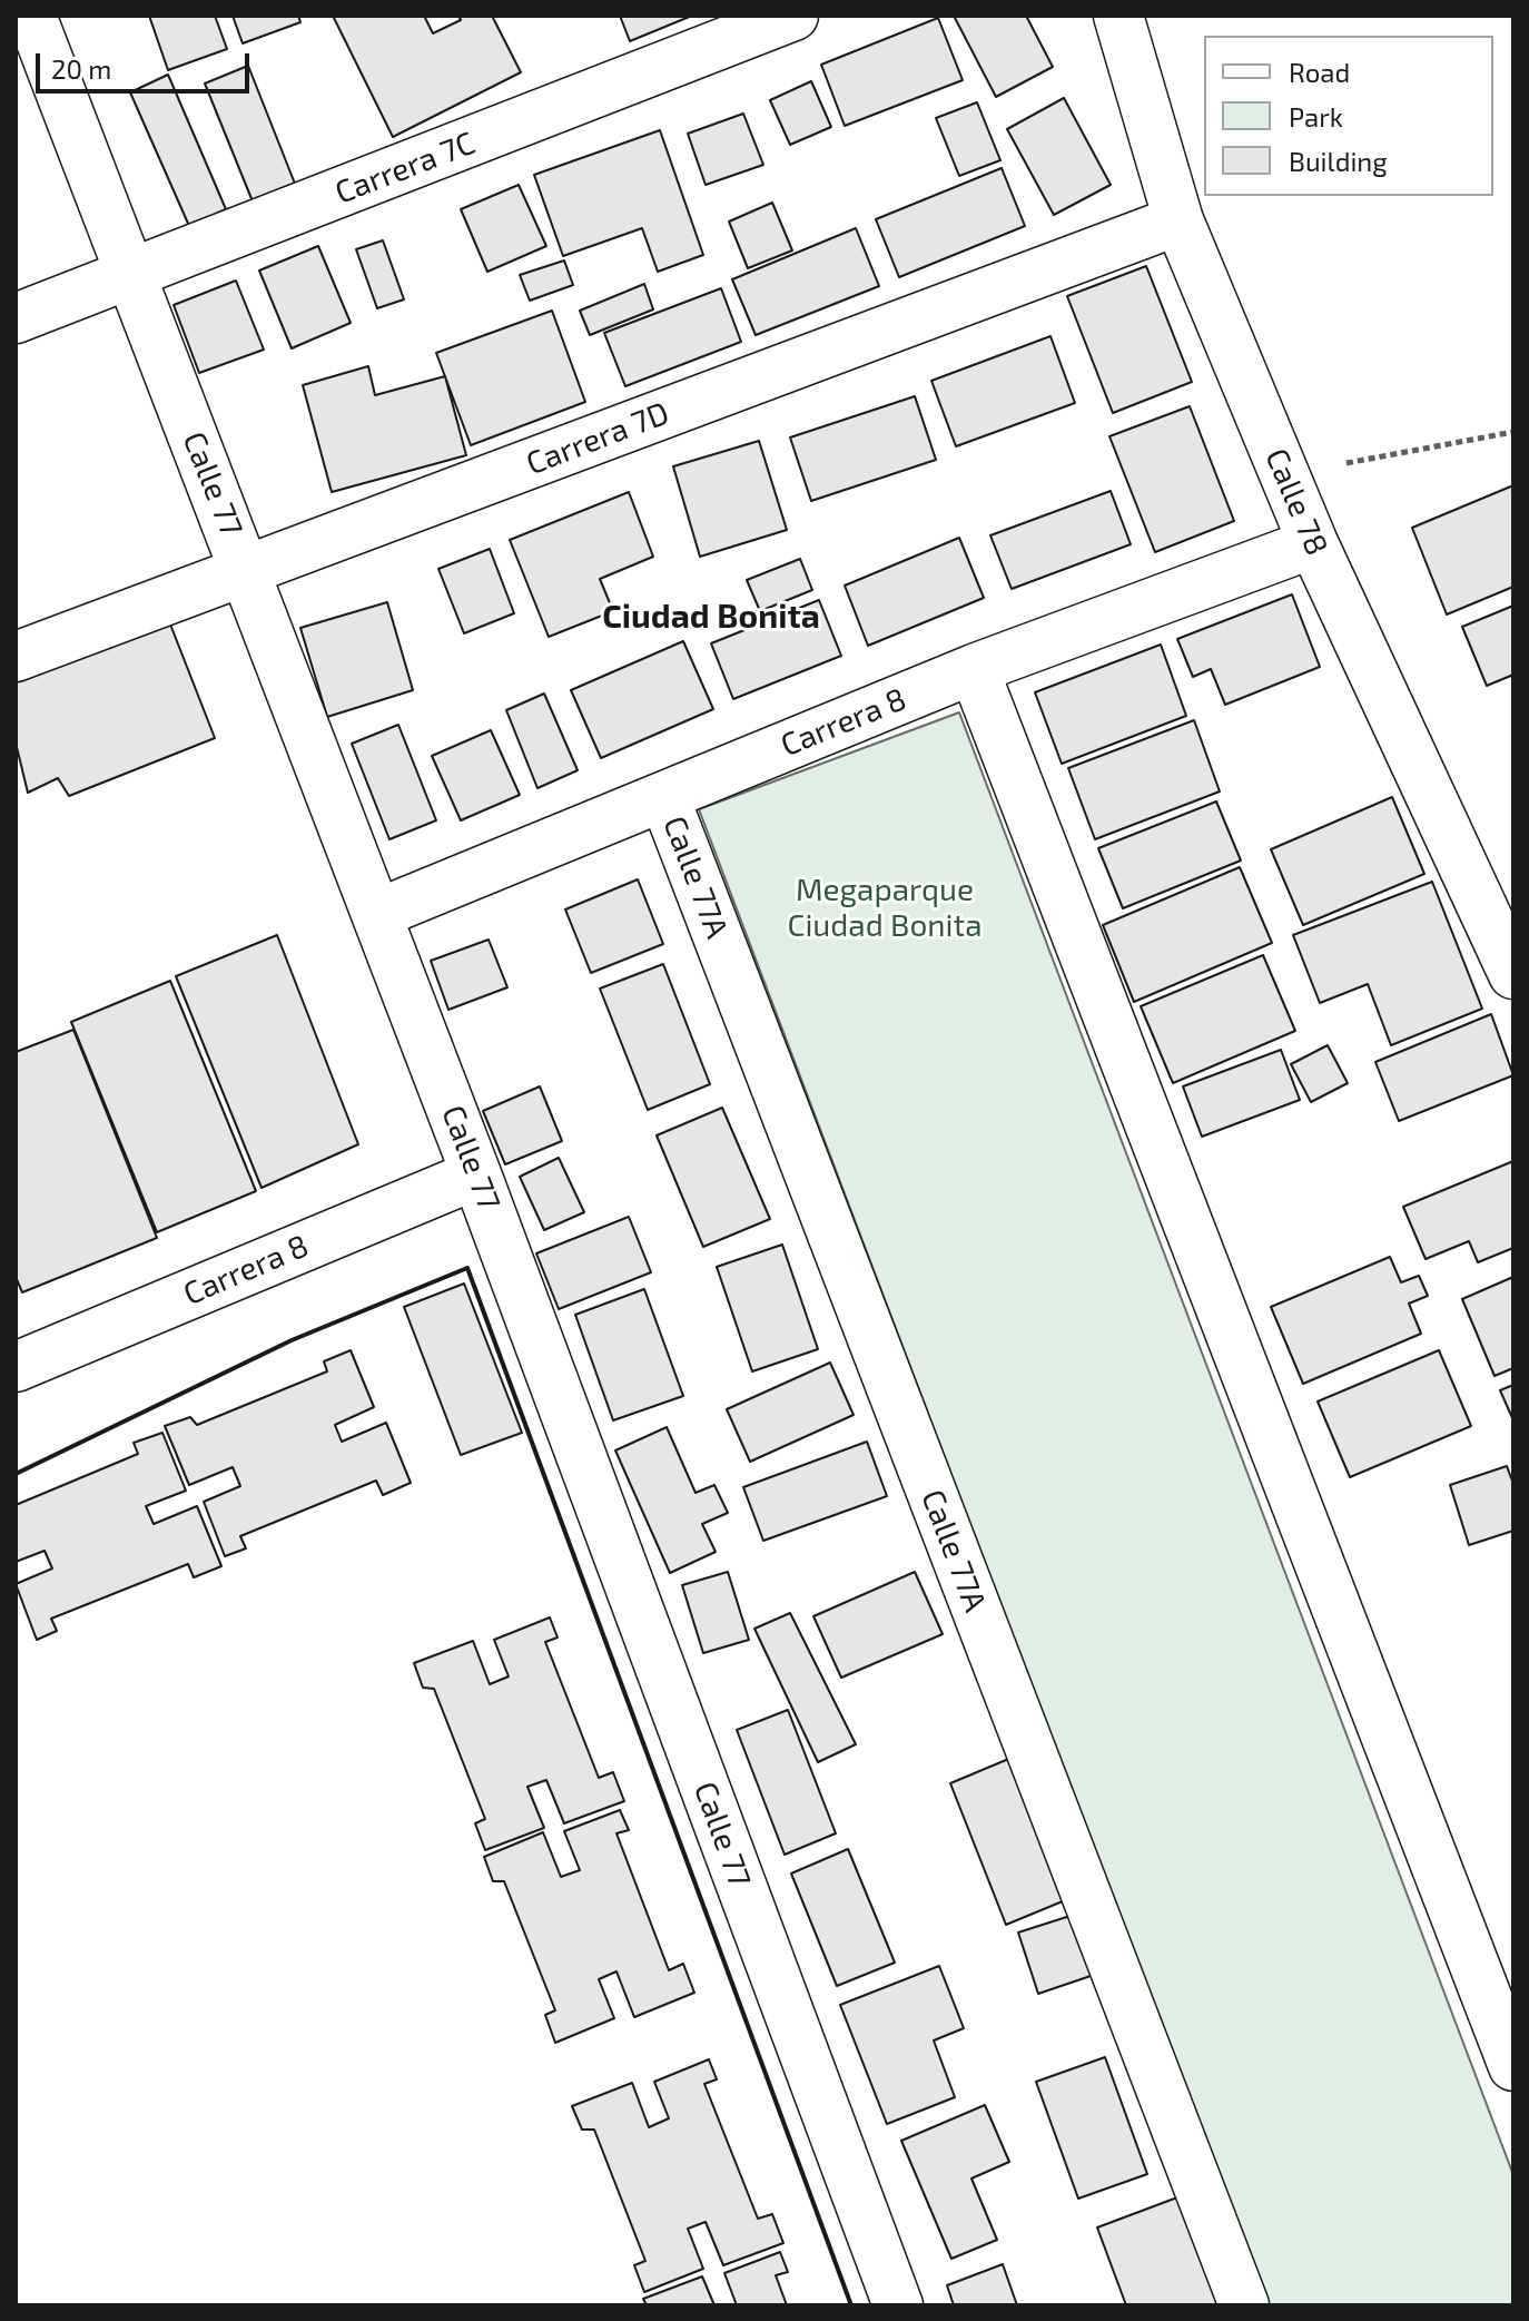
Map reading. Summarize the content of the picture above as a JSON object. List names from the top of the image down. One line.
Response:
{"streets":{"street":["Carrera 7C","Carrera 7D","Calle 77","Calle 78","Carrera 8","Calle 77A"]},"crossings":[["Carrera 7C","Calle 77"],["Carrera 7D","Calle 77"],["Carrera 7D","Calle 78"],["Calle 77","Carrera 8"],["Calle 78","Carrera 8"],["Carrera 8","Calle 77A"]],"districts":["Ciudad Bonita"],"parks":["Megaparque Ciudad Bonita"],"legend":["Road","Park","Building"],"scale_bar":"20 m"}
